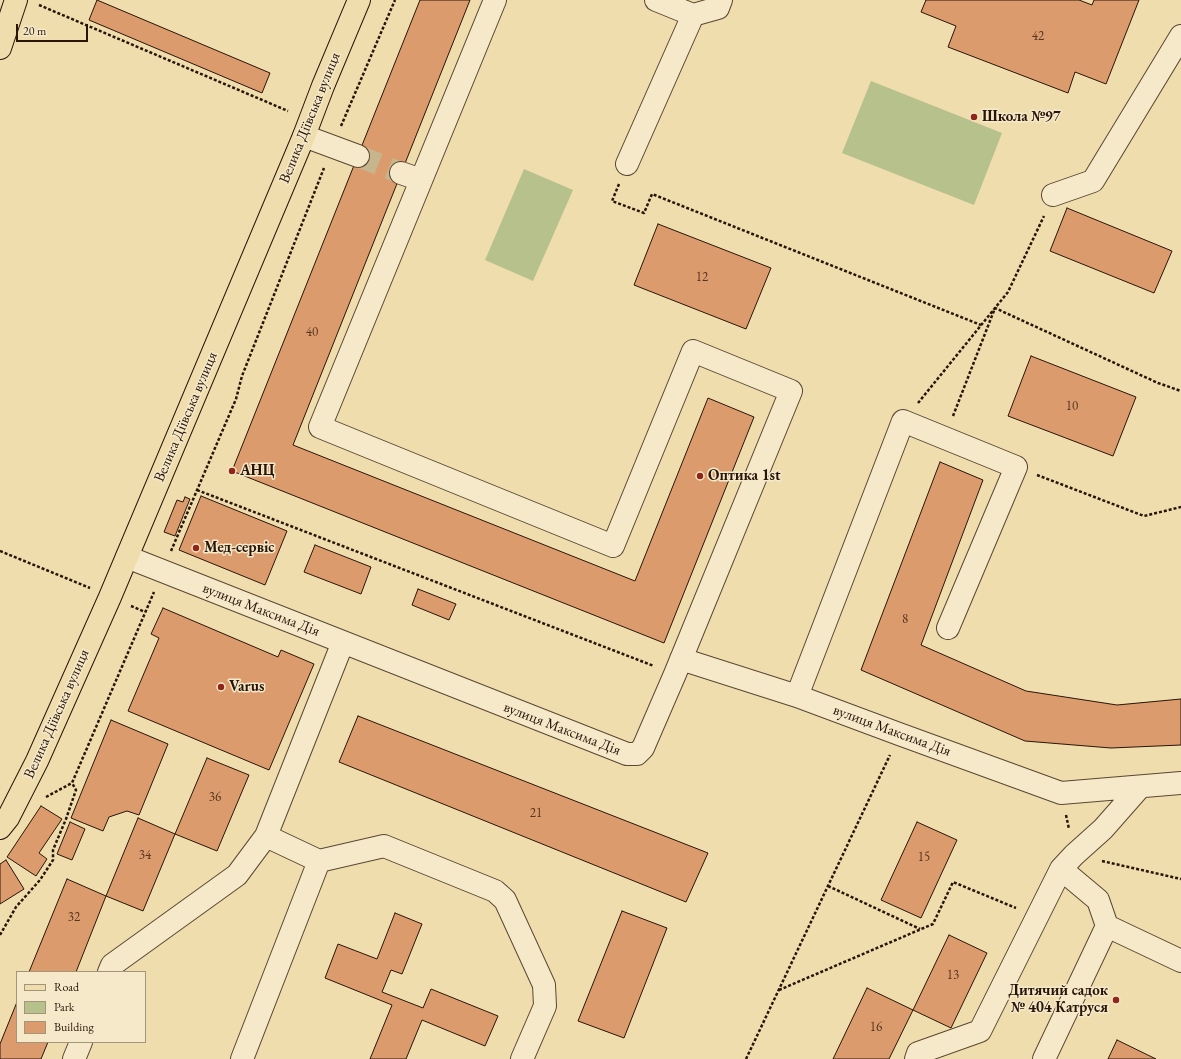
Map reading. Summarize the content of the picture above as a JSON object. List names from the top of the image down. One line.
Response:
{"streets":{"main road":["Велика Діївська вулиця"],"street":["вулиця Максима Дія"]},"crossings":[["Велика Діївська вулиця","вулиця Максима Дія"]],"places":["Школа №97","АНЦ","Оптика 1st","Мед-сервіс","Varus","Дитячий садок № 404 Катруся"],"house_numbers":["42","12","40","10","8","36","21","34","15","32","13","16"],"legend":["Road","Park","Building"],"scale_bar":"20 m"}
